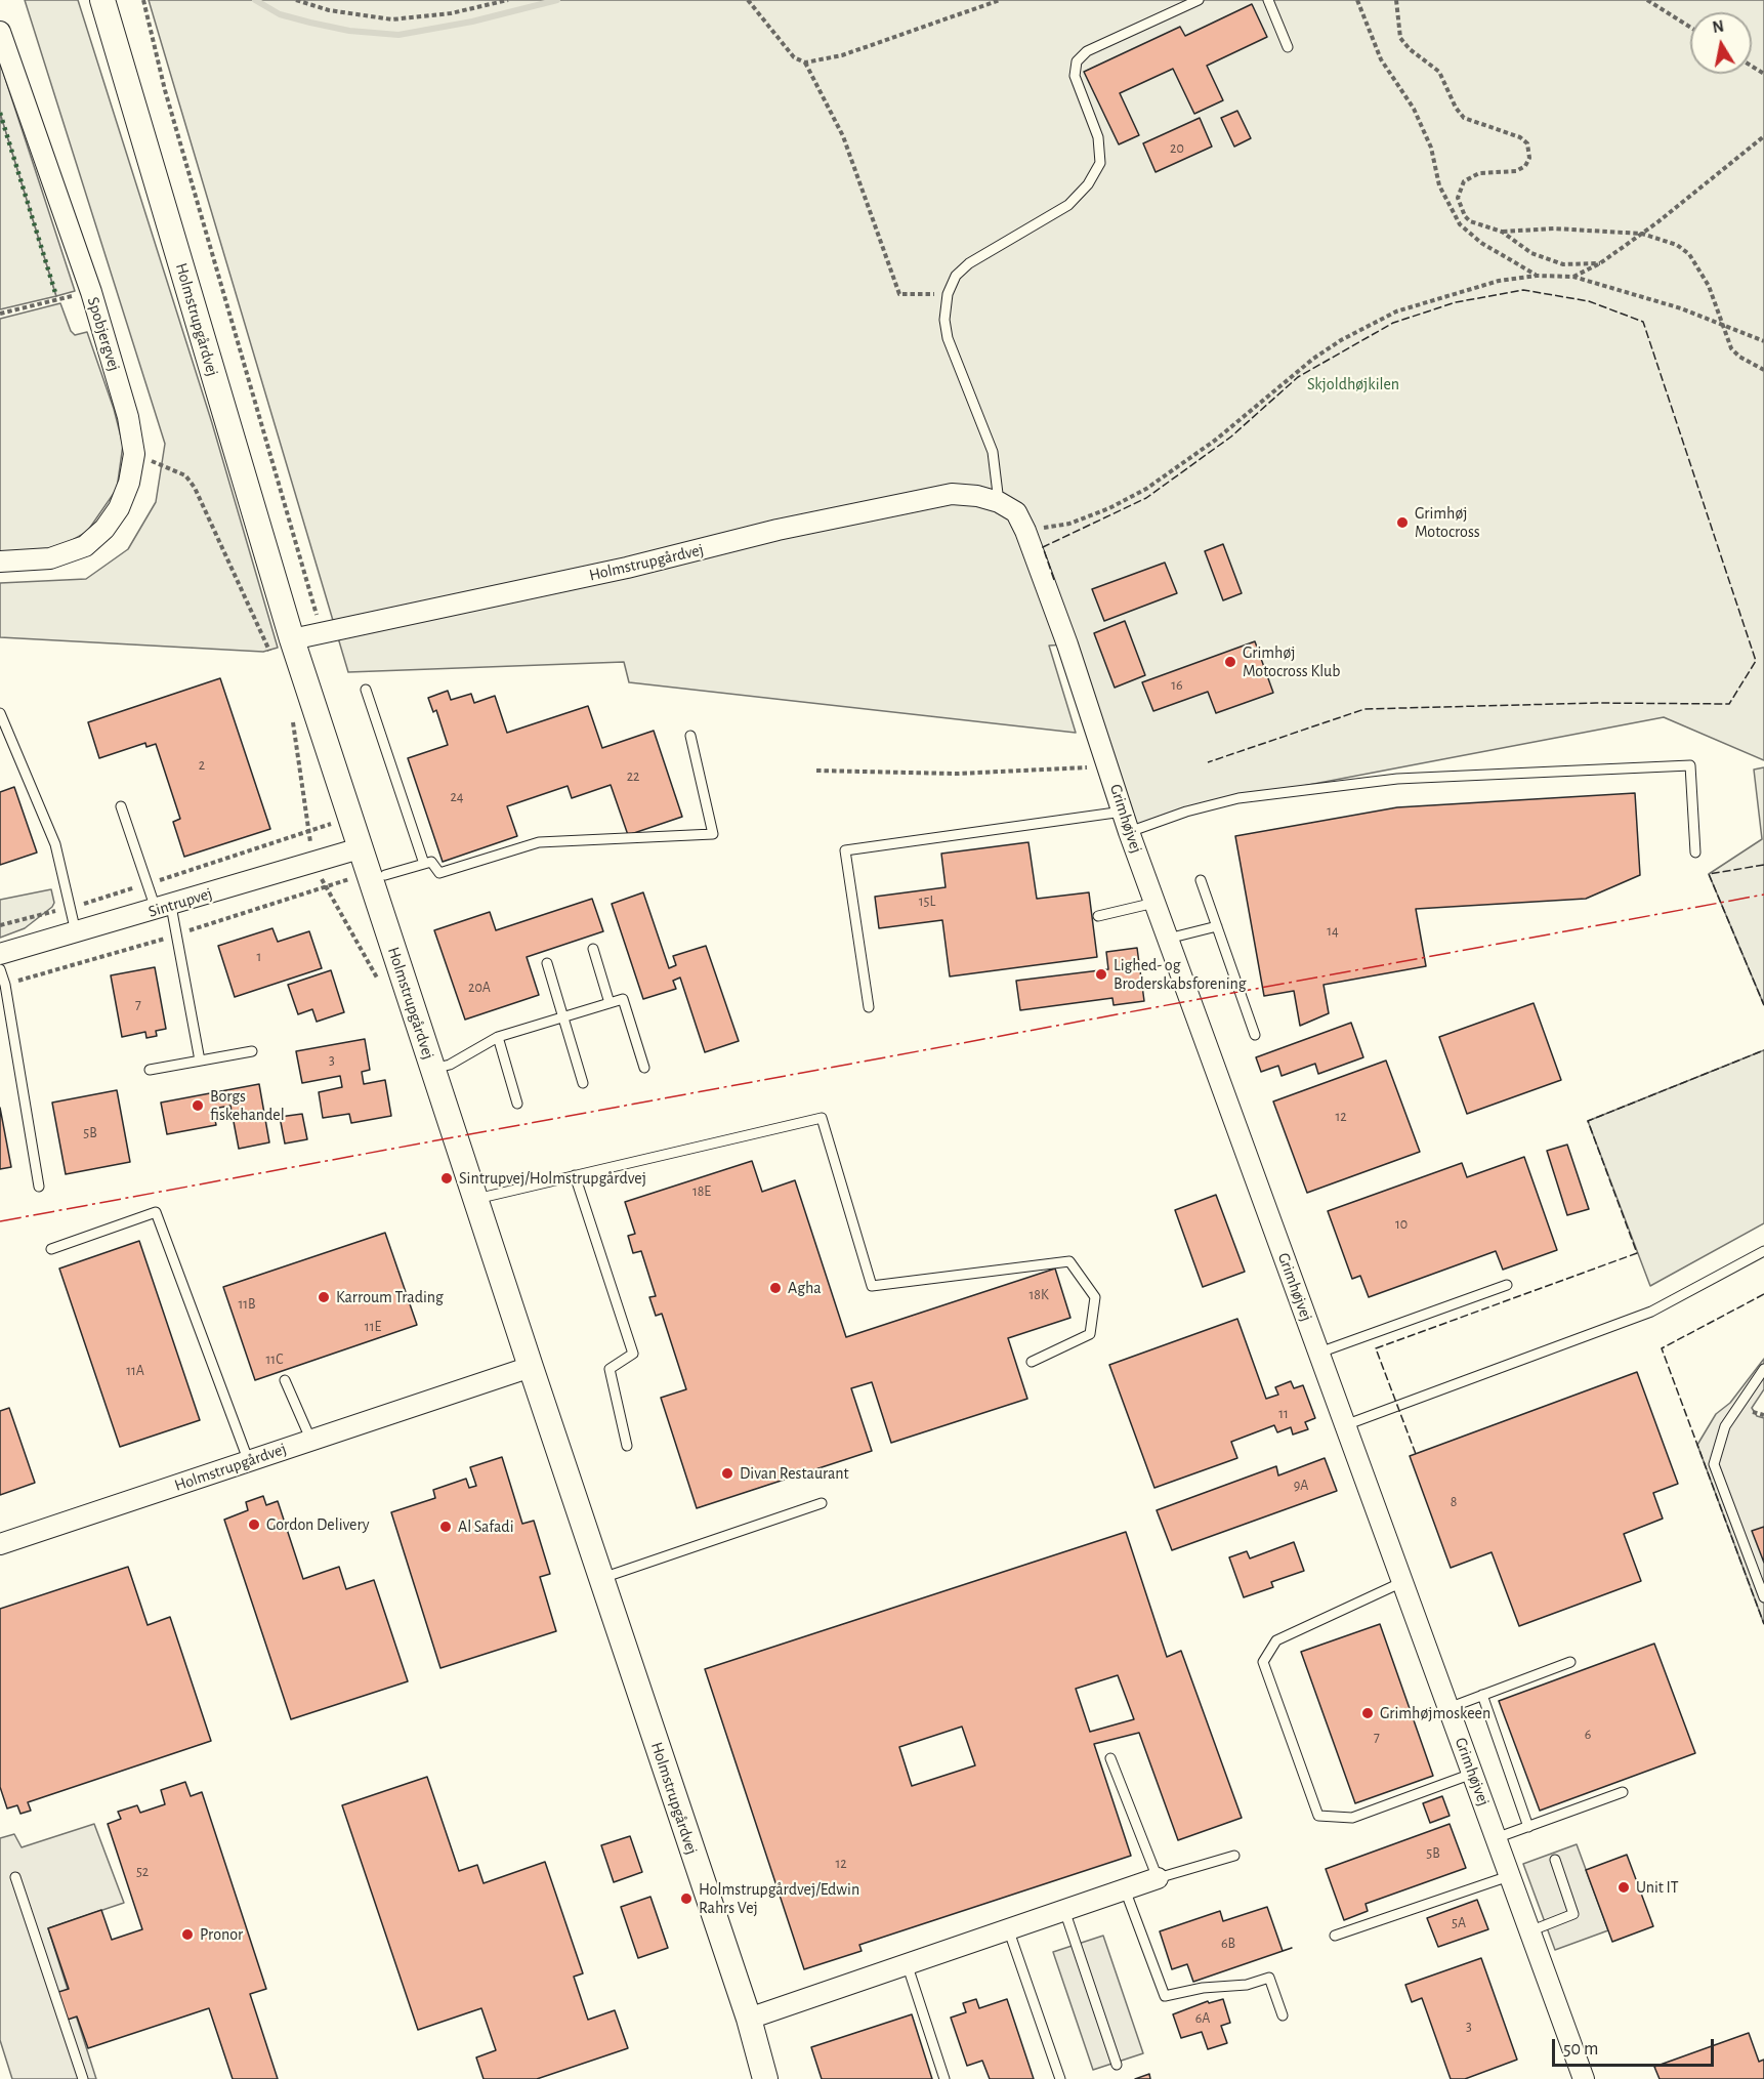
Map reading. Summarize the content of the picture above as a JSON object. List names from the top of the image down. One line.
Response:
{"streets":{"street":["Holmstrupgårdvej","Spobjergvej","Grimhøjvej","Sintrupvej"]},"crossings":[["Holmstrupgårdvej","Grimhøjvej"],["Holmstrupgårdvej","Sintrupvej"]],"parks":["Skjoldhøjkilen"],"places":["Grimhøj Motocross","Grimhøj Motocross Klub","Lighed- og Broderskabsforening","Borgs fiskehandel","Sintrupvej/Holmstrupgårdvej","Agha","Karroum Trading","Divan Restaurant","Gordon Delivery","Al Safadi","Grimhøjmoskeen","Unit IT","Holmstrupgårdvej/Edwin Rahrs Vej","Pronor"],"house_numbers":["20","16","2","22","24","15L","14","1","20A","7","3","12","5B","18E","10","18K","11B","11E","11C","11A","11","9A","8","6","7","5B","12","52","5A","6B","6A","3"],"scale_bar":"50 m","north":"top"}
